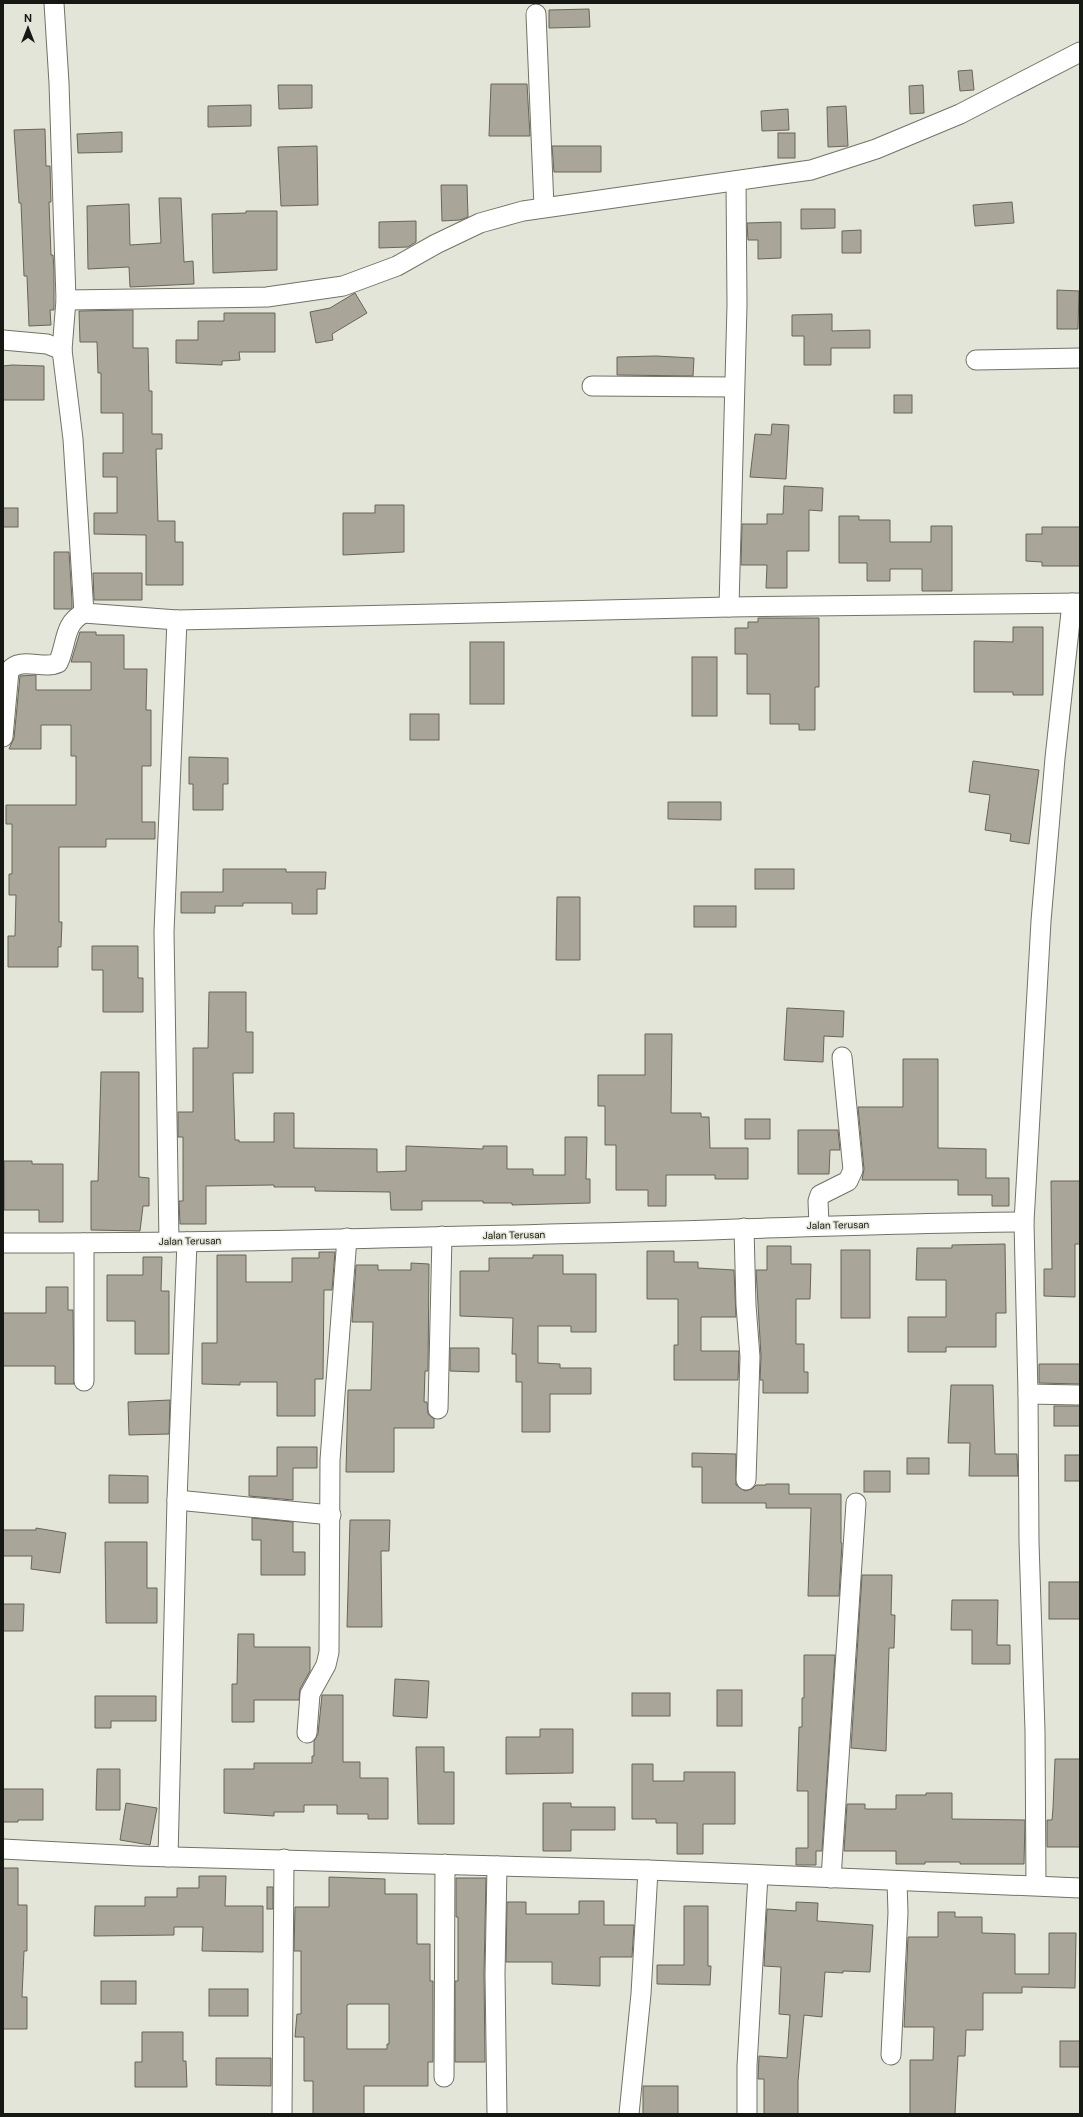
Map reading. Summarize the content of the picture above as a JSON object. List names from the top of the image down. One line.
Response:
{"streets":{"street":["Jalan Terusan"]},"north":"top"}
